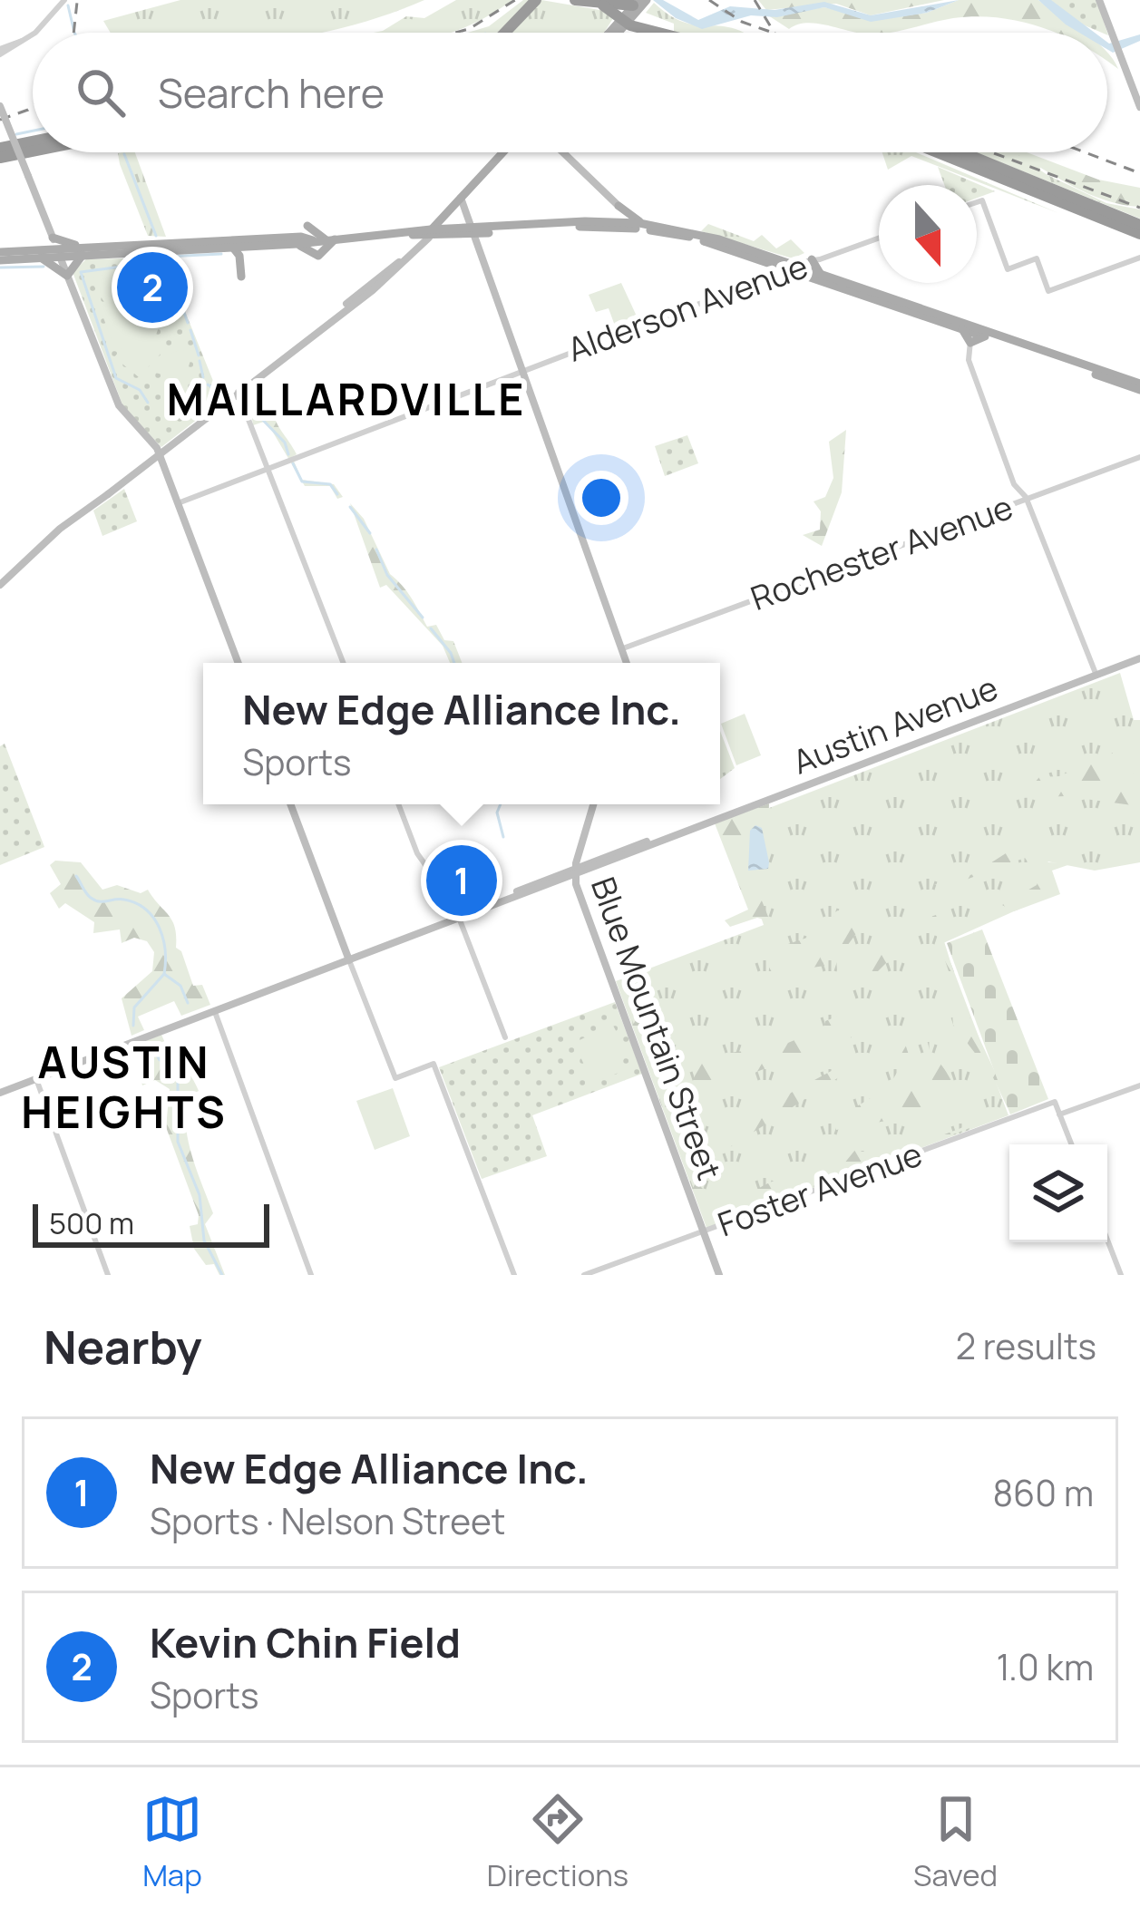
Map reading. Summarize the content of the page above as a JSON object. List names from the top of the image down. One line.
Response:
{"streets":{"main road":["Austin Avenue","Blue Mountain Street"],"street":["Alderson Avenue","Rochester Avenue","Foster Avenue"]},"crossings":[["Austin Avenue","Blue Mountain Street"],["Blue Mountain Street","Foster Avenue"]],"districts":["MAILLARDVILLE","AUSTIN HEIGHTS"],"scale_bar":"500 m","north":"bottom","page":{"search":"Search here","pins":["2","1"],"popup":["New Edge Alliance Inc.","Sports"],"scale":"500 m","heading":["Nearby","2 results"],"list":[{"mark":"1","name":"New Edge Alliance Inc.","note":"Sports · Nelson Street","value":"860 m"},{"mark":"2","name":"Kevin Chin Field","note":"Sports","value":"1.0 km"}],"nav":["Map","Directions","Saved"]}}
